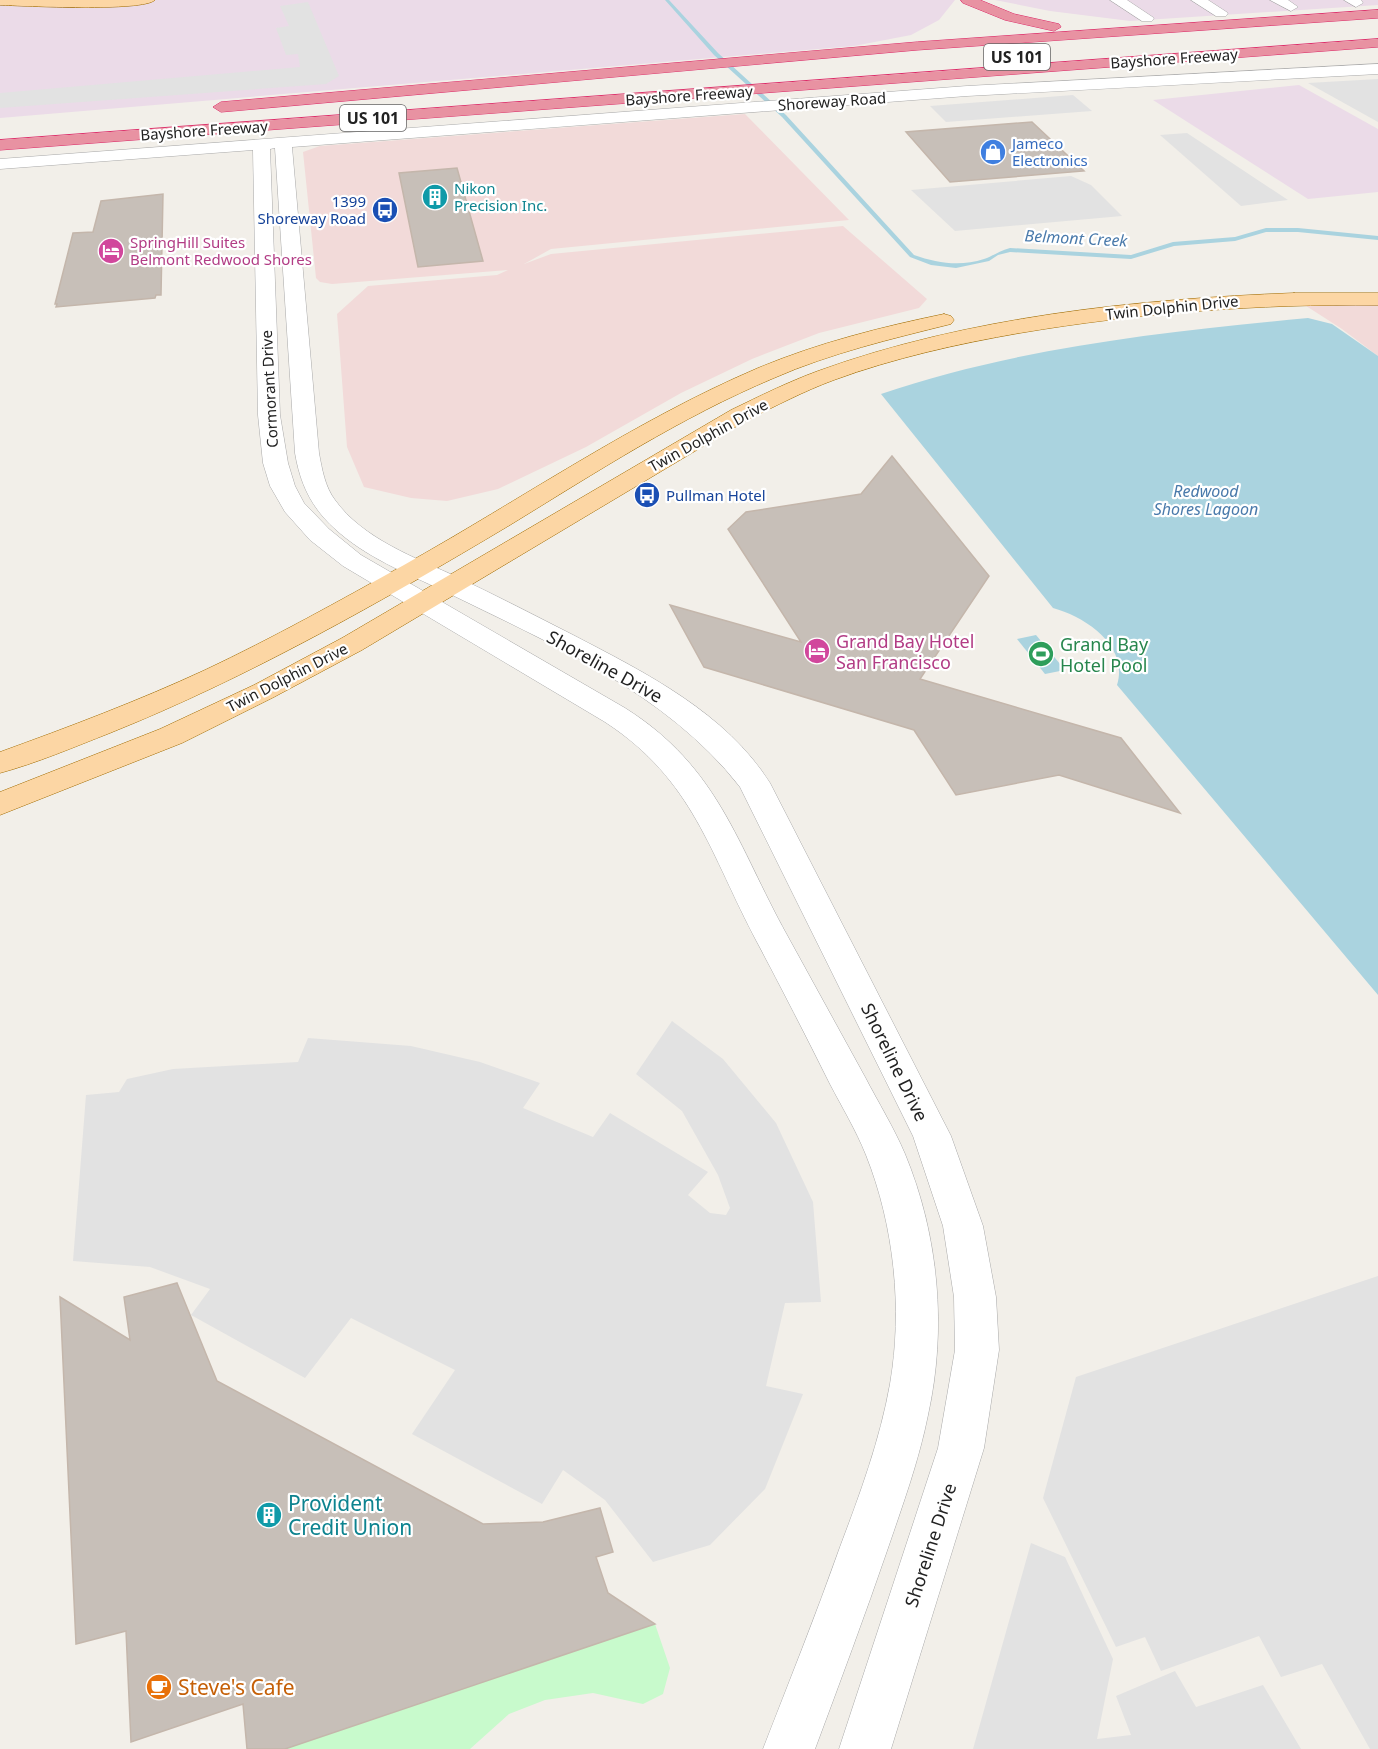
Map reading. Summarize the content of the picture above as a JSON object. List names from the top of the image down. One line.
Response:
{"streets":{"highway":["US 101","Bayshore Freeway"],"main road":["Twin Dolphin Drive"],"street":["Shoreway Road","Cormorant Drive","Shoreline Drive"]},"crossings":[["Shoreway Road","Cormorant Drive"],["Twin Dolphin Drive","Cormorant Drive"],["Twin Dolphin Drive","Shoreline Drive"],["Cormorant Drive","Shoreline Drive"]],"water":["Belmont Creek","Redwood Shores Lagoon"],"places":{"shop":["Jameco Electronics"],"building":["Nikon Precision Inc.","Provident Credit Union"],"bus stop":["1399 Shoreway Road","Pullman Hotel"],"hotel":["SpringHill Suites Belmont Redwood Shores","Grand Bay Hotel San Francisco"],"sports":["Grand Bay Hotel Pool"],"cafe":["Steve's Cafe"]}}
